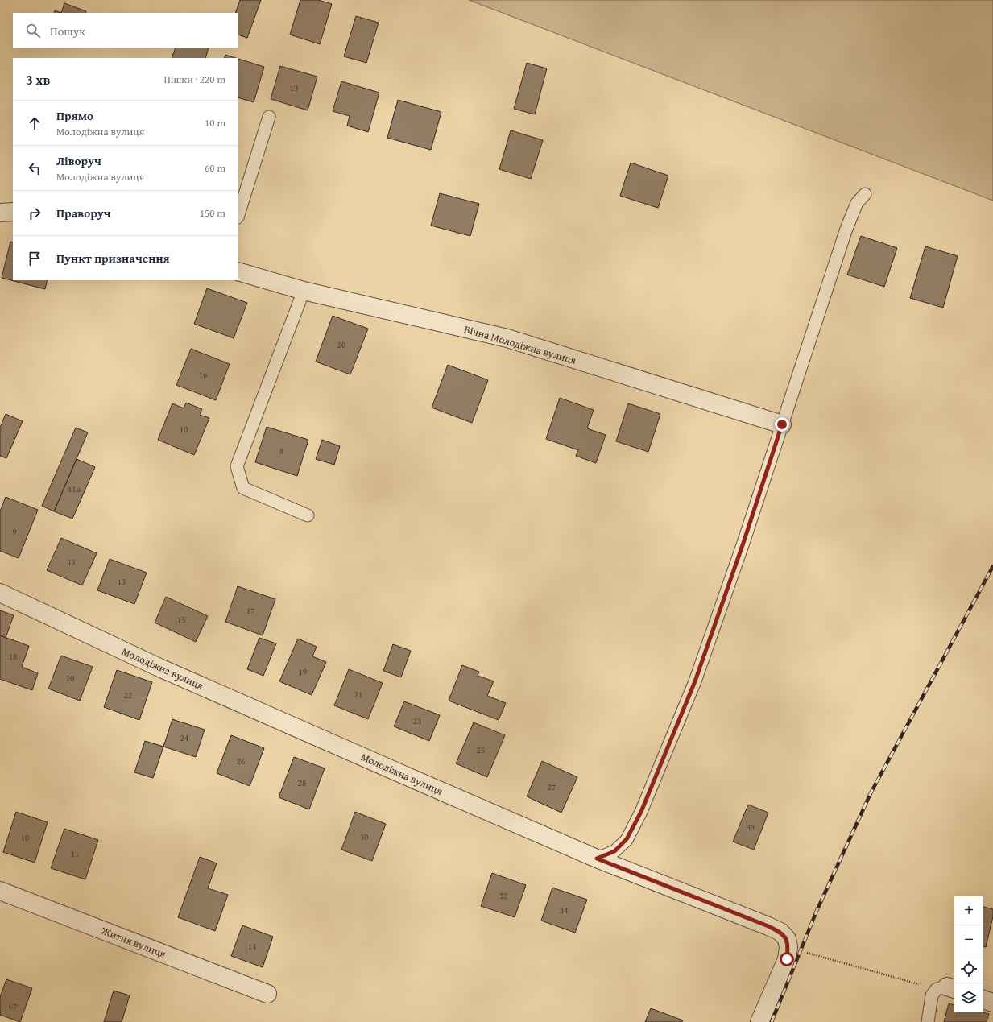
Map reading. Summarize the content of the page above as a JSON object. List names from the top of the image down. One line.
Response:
{"streets":{"street":["Бічна Молодіжна вулиця","Молодіжна вулиця","Житня вулиця"]},"house_numbers":["13","20","16","10","8","11а","9","11","13","17","15","18","19","20","21","22","23","24","25","26","28","27","33","30","10","11","32","34","14","67"],"page":{"search":"Пошук","heading":["3 хв","Пішки · 220 m"],"list":[["Прямо","Молодіжна вулиця","10 m"],["Ліворуч","Молодіжна вулиця","60 m"],["Праворуч","150 m"],"Пункт призначення"],"map_buttons":["+","−"]}}
